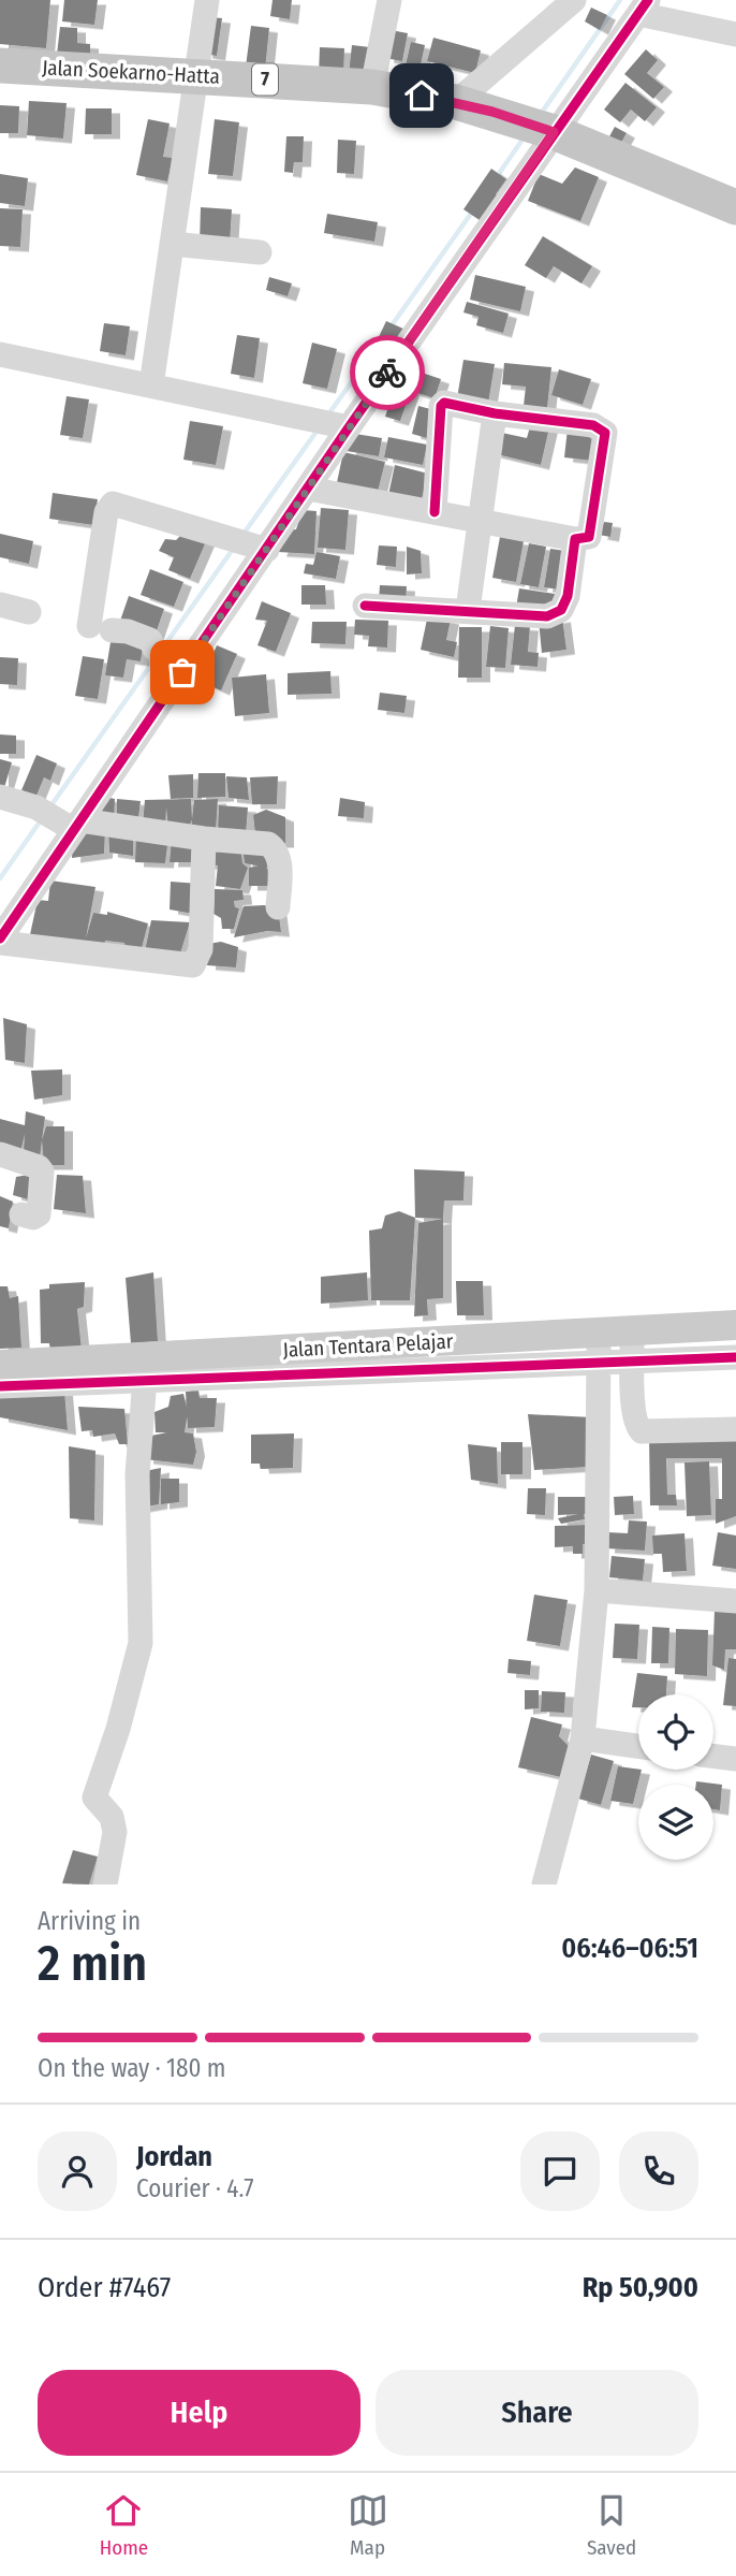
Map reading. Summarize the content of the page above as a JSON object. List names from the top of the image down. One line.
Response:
{"streets":{"highway":["Jalan Soekarno-Hatta","7"],"main road":["Jalan Tentara Pelajar"]},"page":{"heading":["2 min","Arriving in","06:46–06:51"],"panel":["Jordan","Courier · 4.7","Order #7467","Rp 50,900"],"bar":"On the way · 180 m","buttons":["Help","Share"],"tabs":["Home","Map","Saved"]}}
